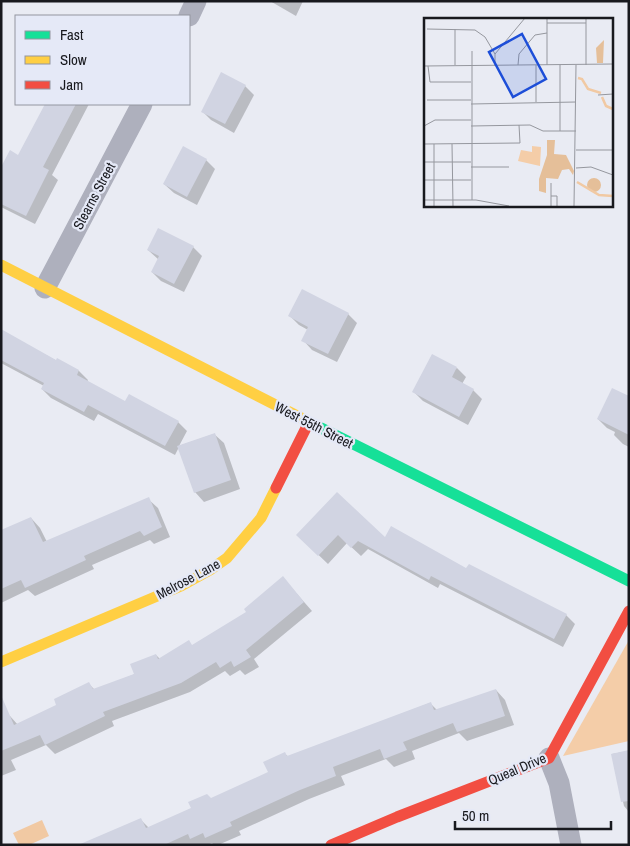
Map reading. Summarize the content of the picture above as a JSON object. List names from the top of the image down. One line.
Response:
{"streets":{"street":["Stearns Street","West 55th Street","Melrose Lane","Queal Drive"]},"crossings":[["Stearns Street","West 55th Street"],["West 55th Street","Melrose Lane"]],"legend":["Fast","Slow","Jam"],"scale_bar":"50 m"}
